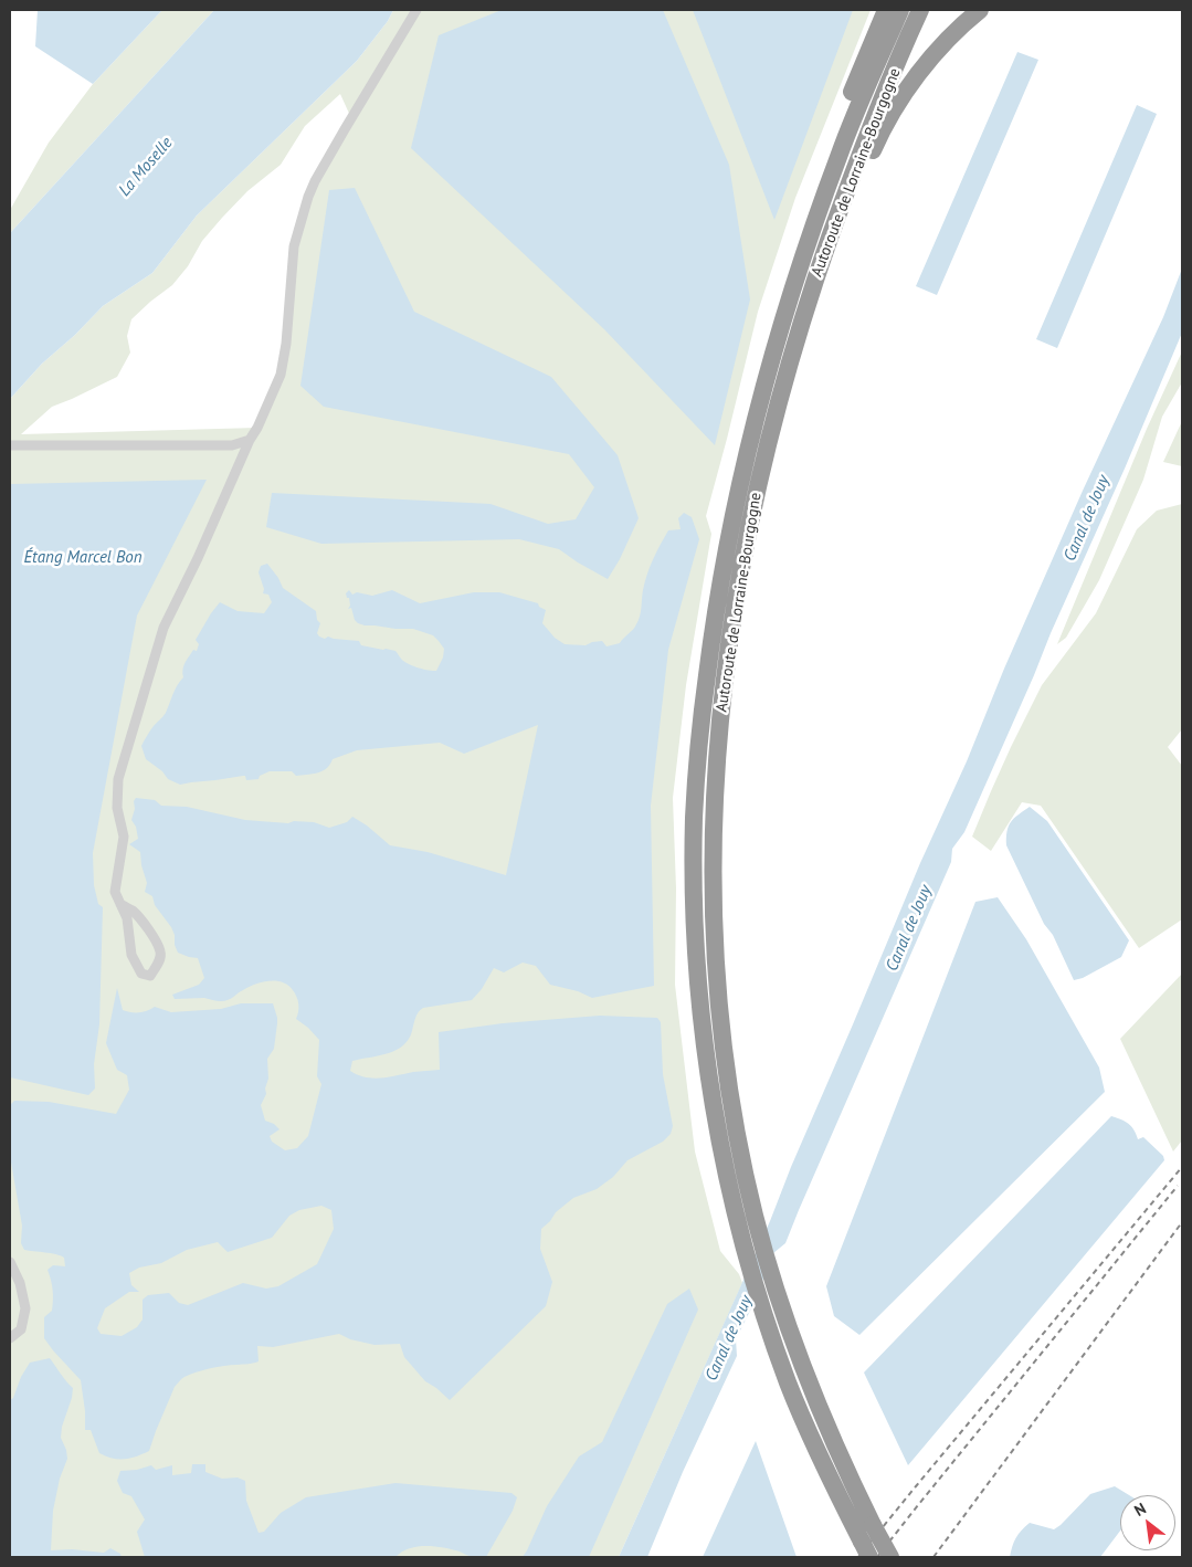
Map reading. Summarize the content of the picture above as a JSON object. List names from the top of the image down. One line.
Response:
{"streets":{"highway":["Autoroute de Lorraine-Bourgogne"]},"water":["La Moselle","Canal de Jouy","Étang Marcel Bon"],"north":"top left"}
